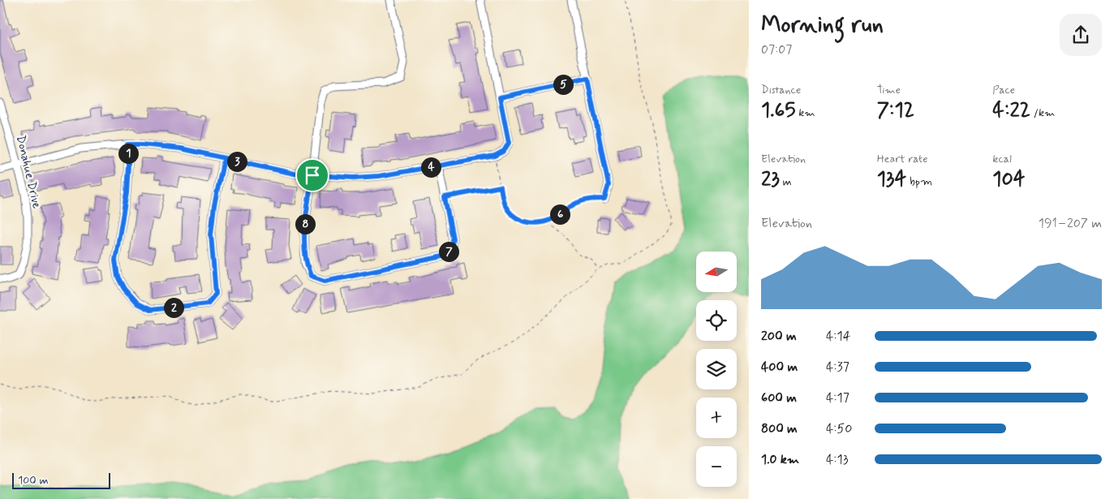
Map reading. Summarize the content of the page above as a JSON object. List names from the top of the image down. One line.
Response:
{"streets":{"street":["Donahue Drive"]},"scale_bar":"100 m","north":"left","page":{"heading":["Morning run","07:07"],"stats":[["Distance","1.65 km"],["Time","7:12"],["Pace","4:22 /km"],["Elevation","23 m"],["Heart rate","134 bpm"],["kcal","104"]],"pins":["5","1","3","4","6","8","7","2"],"chart":["Elevation","191–207 m"],"map_buttons":["+","−"],"list":[{"name":"200 m","note":"4:14"},{"name":"400 m","note":"4:37"},{"name":"600 m","note":"4:17"},{"name":"800 m","note":"4:50"},{"name":"1.0 km","note":"4:13"}],"scale":"100 m"}}
